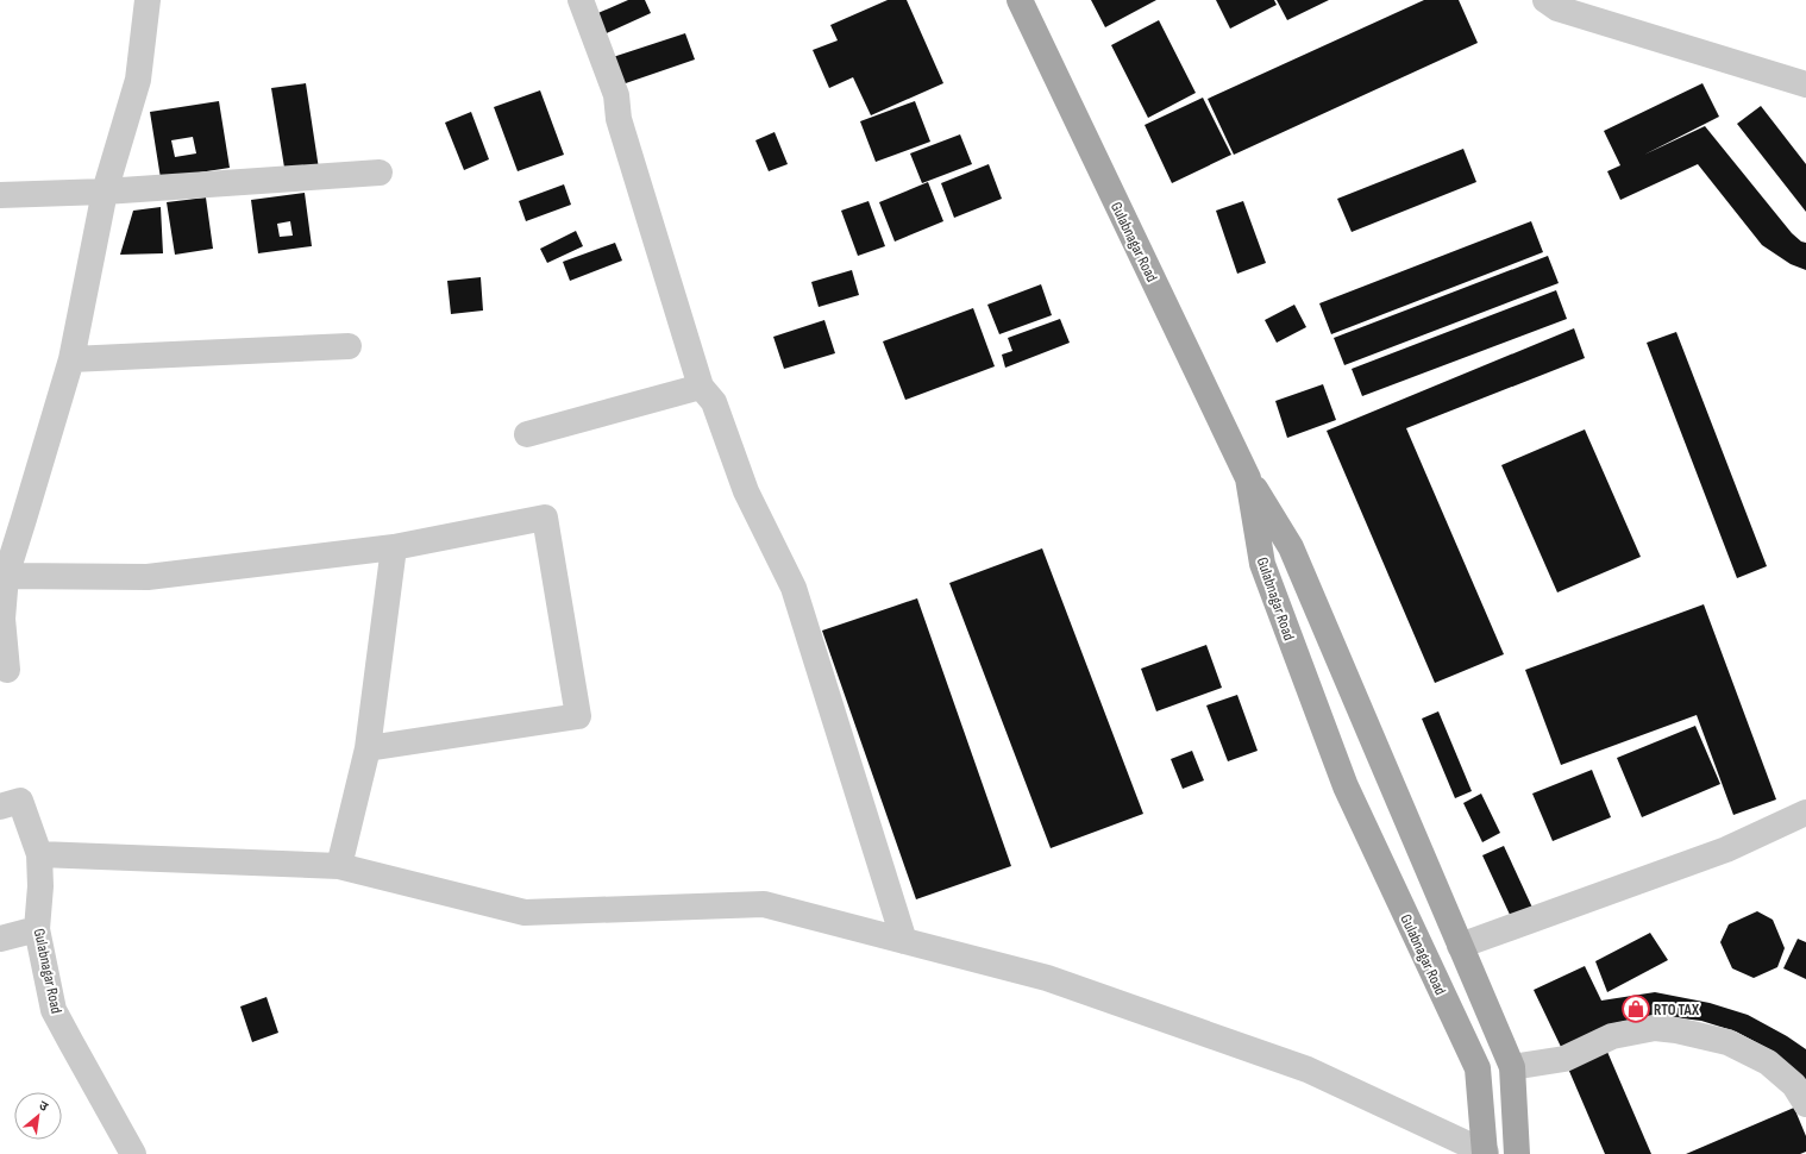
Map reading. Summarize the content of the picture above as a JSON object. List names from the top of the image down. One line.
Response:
{"streets":{"main road":["Gulabnagar Road"]},"places":{"shop":["RTO TAX"]},"north":"top right"}
